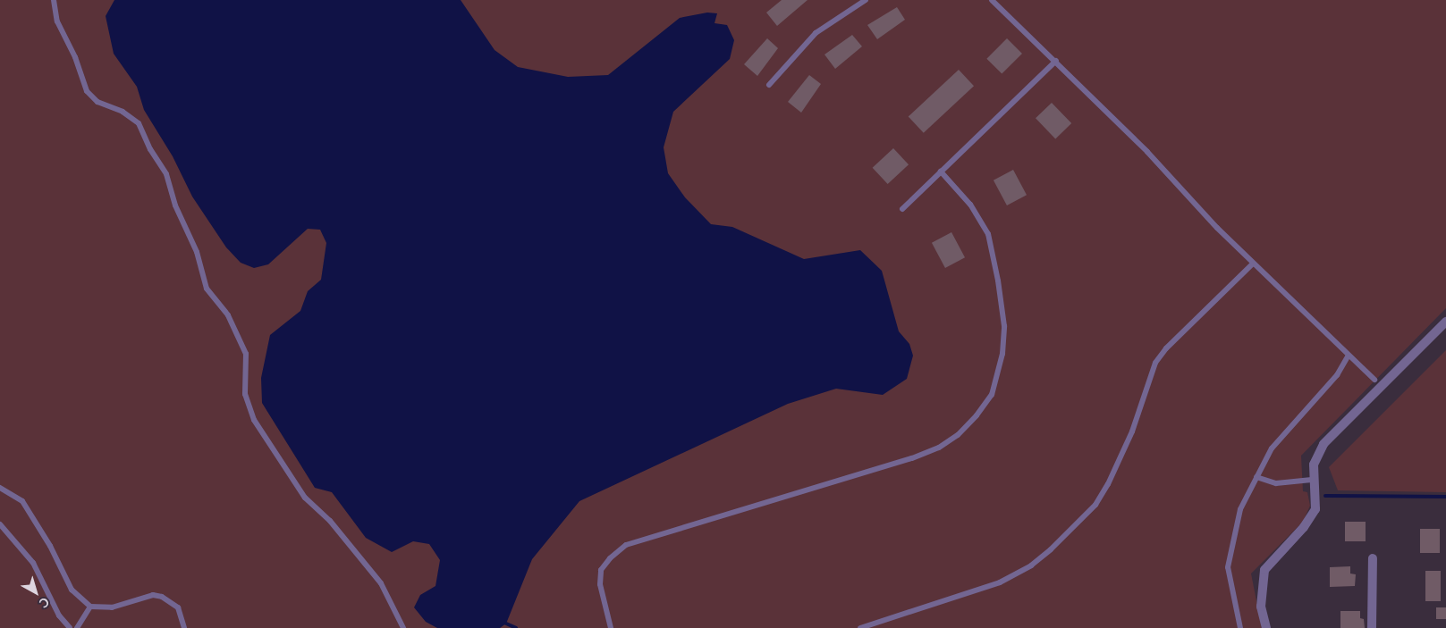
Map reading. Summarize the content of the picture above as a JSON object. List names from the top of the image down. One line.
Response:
{"north":"bottom right"}
